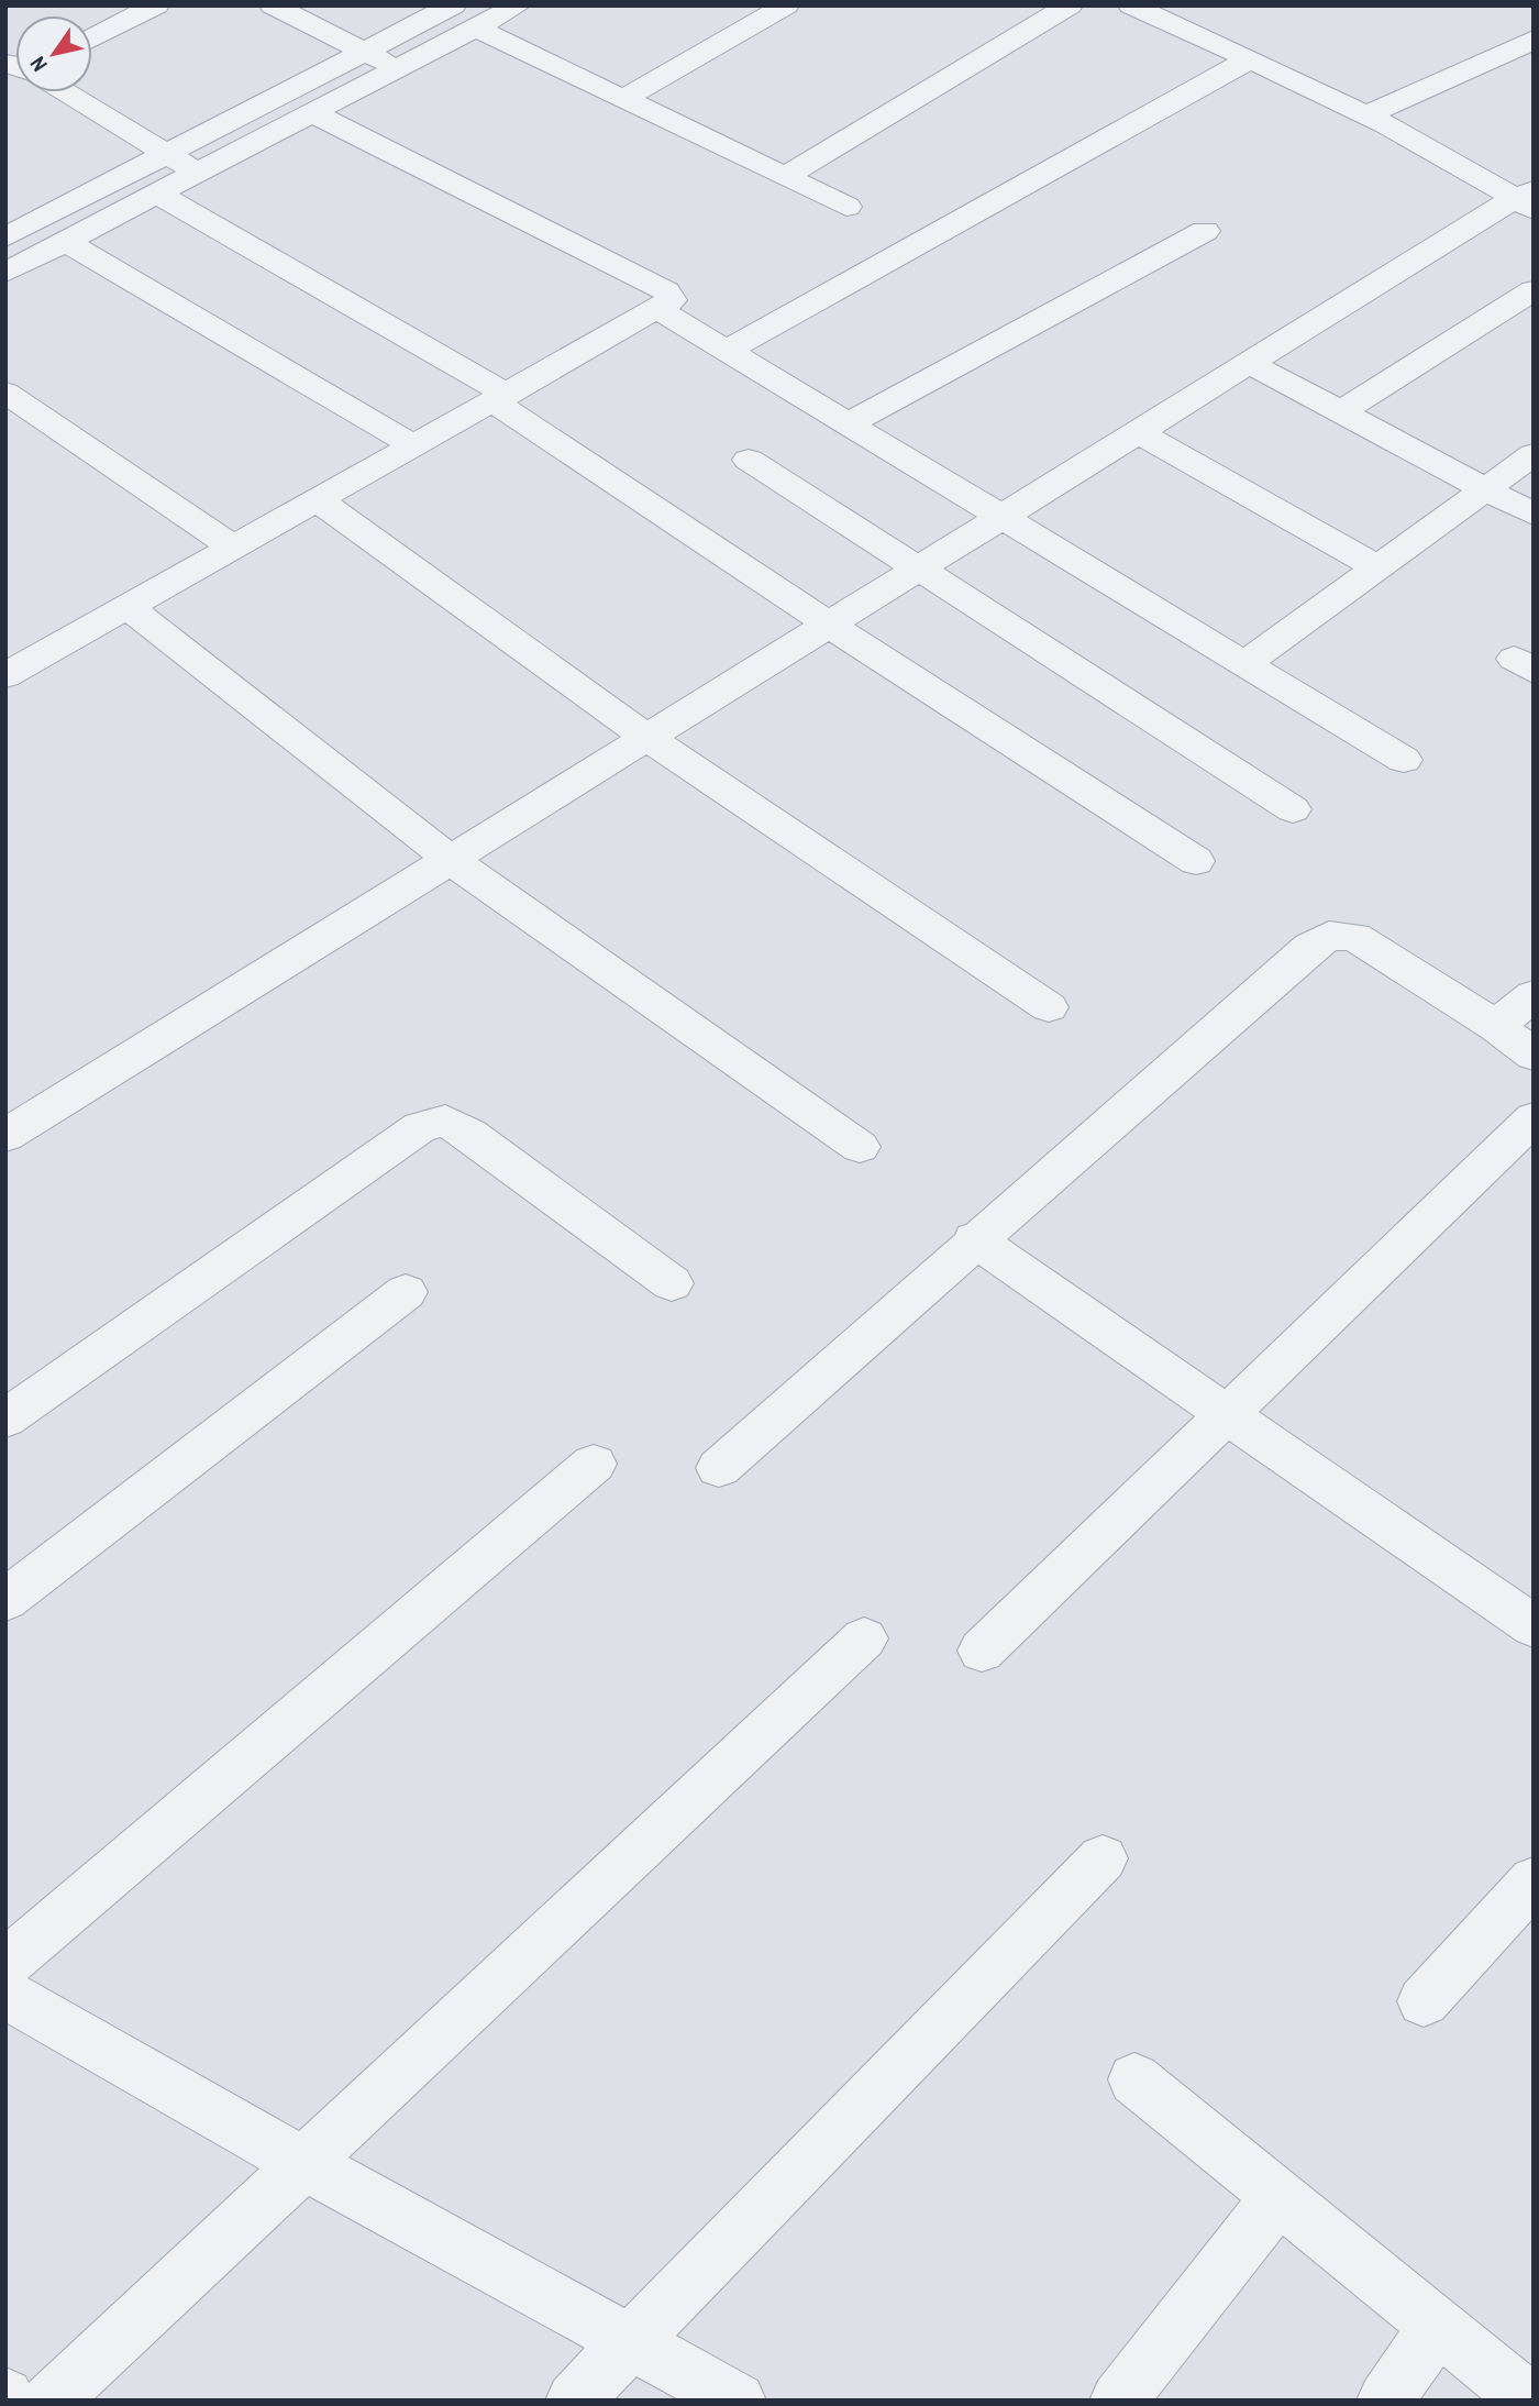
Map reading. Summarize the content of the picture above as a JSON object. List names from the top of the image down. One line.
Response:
{"north":"bottom left"}
